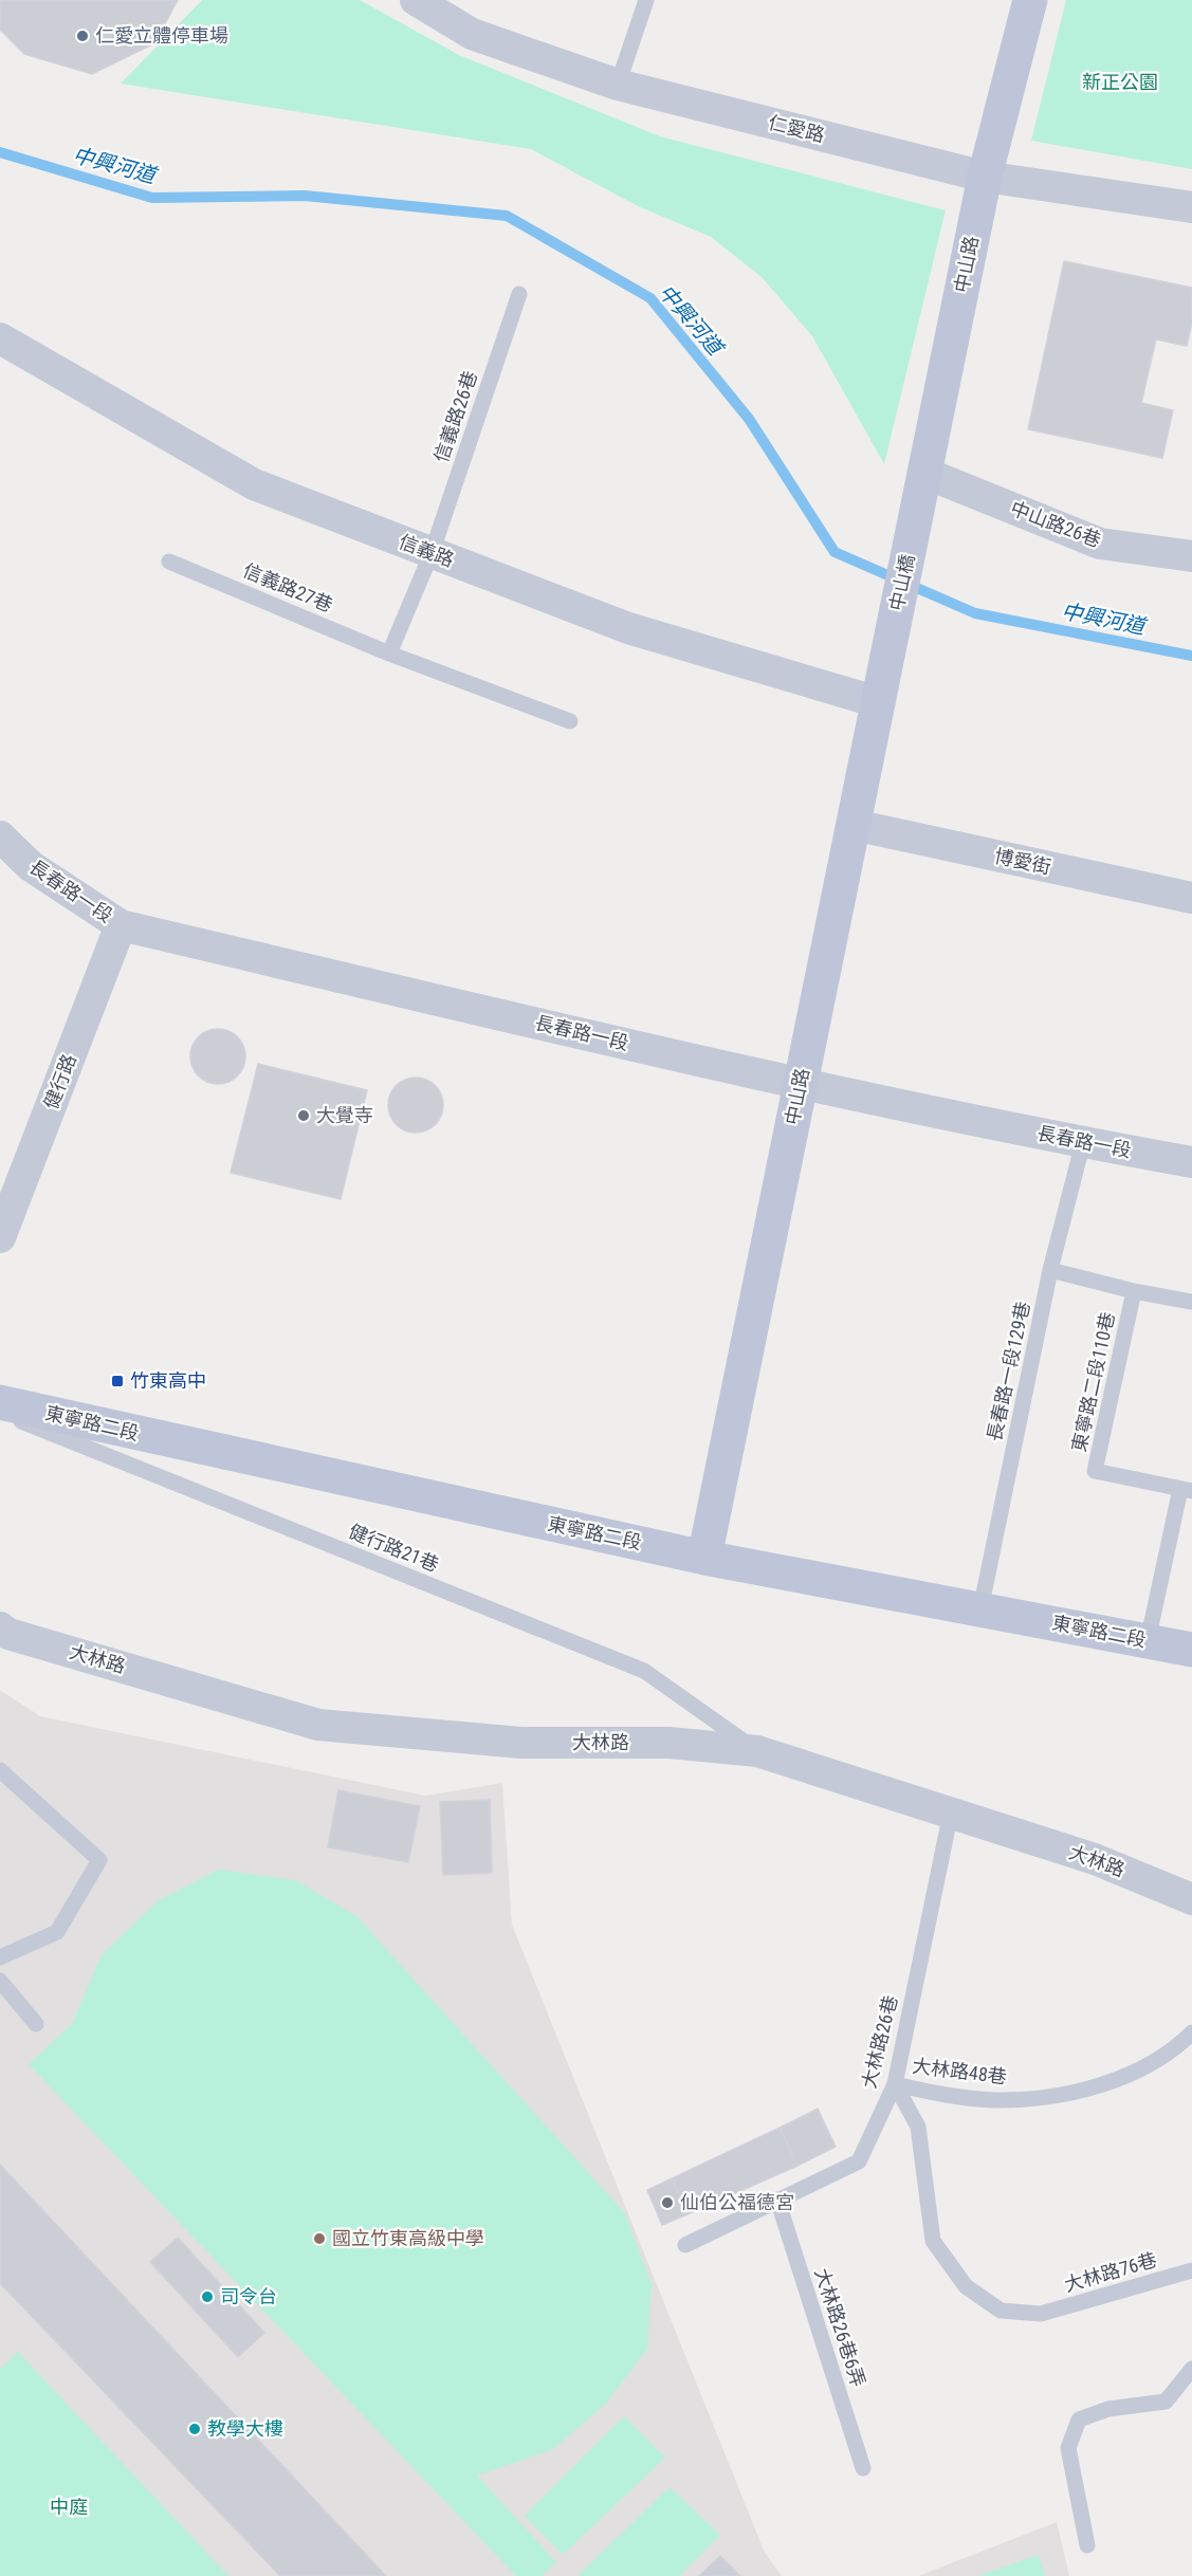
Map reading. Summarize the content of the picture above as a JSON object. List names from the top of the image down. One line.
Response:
{"streets":{"street":["仁愛路","中山路","中山路26巷","信義路","中山橋","博愛街","長春路一段","健行路","東寧路二段","大林路"],"lane":["信義路26巷","信義路27巷","長春路一段129巷","東寧路二段110巷","健行路21巷","大林路26巷","大林路48巷","大林路76巷","大林路26巷6弄"]},"crossings":[["仁愛路","中山路"],["中山路","中山路26巷"],["中山路","信義路"],["中山路","中山橋"],["中山路","博愛街"],["中山路","長春路一段"],["中山路","東寧路二段"],["信義路26巷","信義路"],["長春路一段","健行路"],["長春路一段","長春路一段129巷"],["長春路一段129巷","東寧路二段110巷"],["長春路一段129巷","東寧路二段"],["東寧路二段110巷","東寧路二段"],["健行路21巷","大林路"],["大林路","大林路26巷"],["大林路26巷","大林路48巷"],["大林路26巷","大林路76巷"],["大林路26巷","大林路26巷6弄"],["大林路48巷","大林路76巷"]],"water":["中興河道"],"parks":["新正公園","中庭"],"places":{"other":["仁愛立體停車場","大覺寺","仙伯公福德宮","國立竹東高級中學","司令台","教學大樓"],"transit":["竹東高中"]}}
